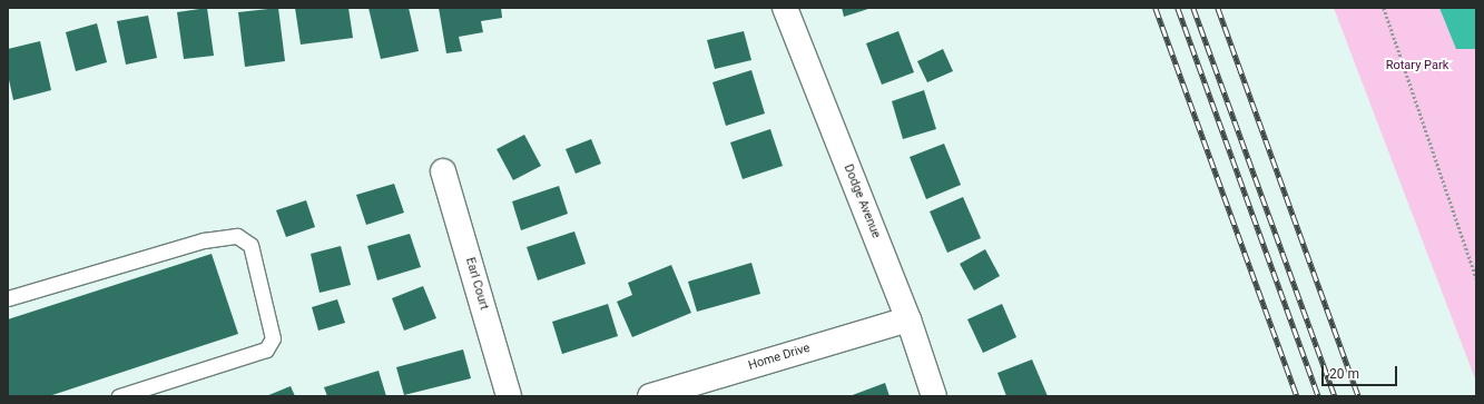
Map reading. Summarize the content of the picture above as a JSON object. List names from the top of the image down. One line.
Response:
{"streets":{"street":["Dodge Avenue","Earl Court","Home Drive"]},"crossings":[["Dodge Avenue","Home Drive"]],"parks":["Rotary Park"],"scale_bar":"20 m"}
